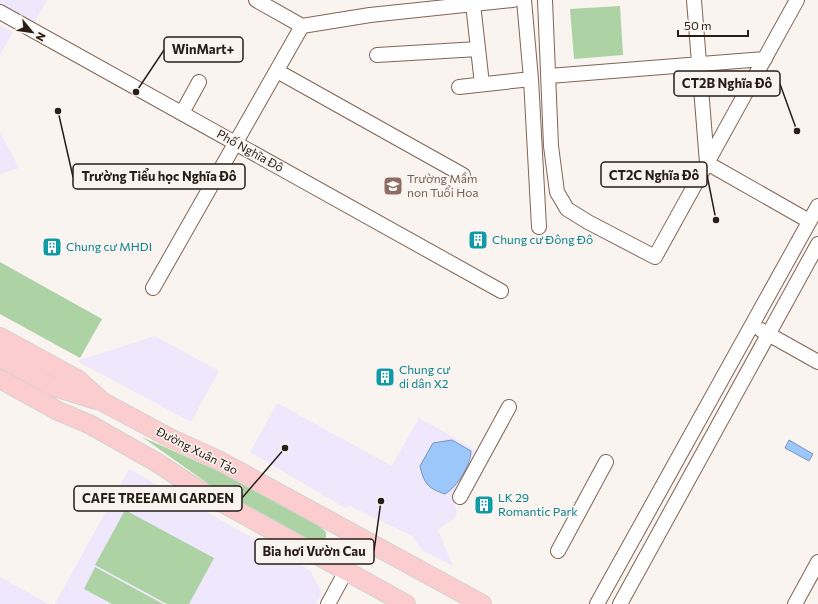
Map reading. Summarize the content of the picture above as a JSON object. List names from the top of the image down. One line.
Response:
{"streets":{"main road":["Đường Xuân Tảo"],"street":["Phố Nghĩa Đô"]},"places":{"other":["WinMart+","Trường Tiểu học Nghĩa Đô","CT2B Nghĩa Đô","CT2C Nghĩa Đô","CAFE TREEAMI GARDEN","Bia hơi Vườn Cau"],"school or university":["Trường Mầm non Tuổi Hoa"],"building":["Chung cư Đông Đô","Chung cư MHDI","Chung cư di dân X2","LK 29 Romantic Park"]},"scale_bar":"50 m","north":"bottom right"}
